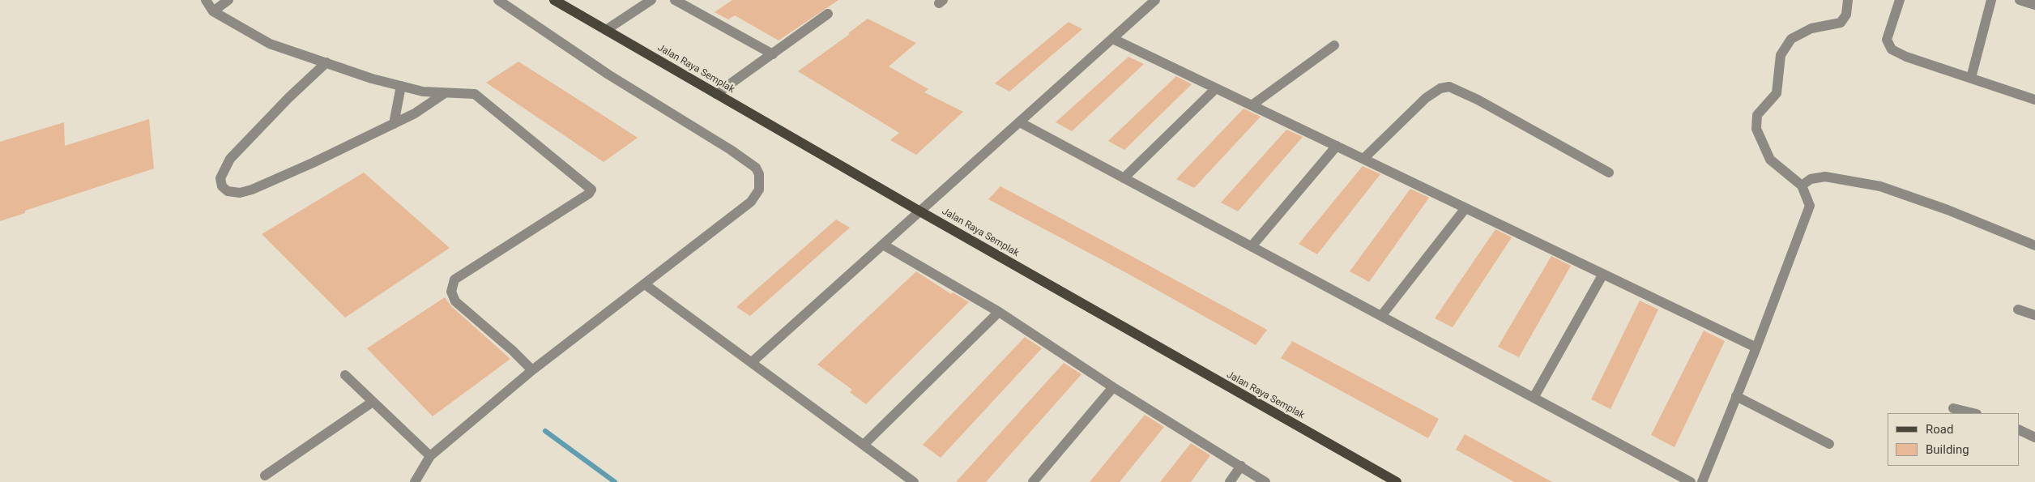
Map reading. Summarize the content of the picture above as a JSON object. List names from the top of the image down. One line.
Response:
{"streets":{"main road":["Jalan Raya Semplak"]},"legend":["Road","Building"]}
